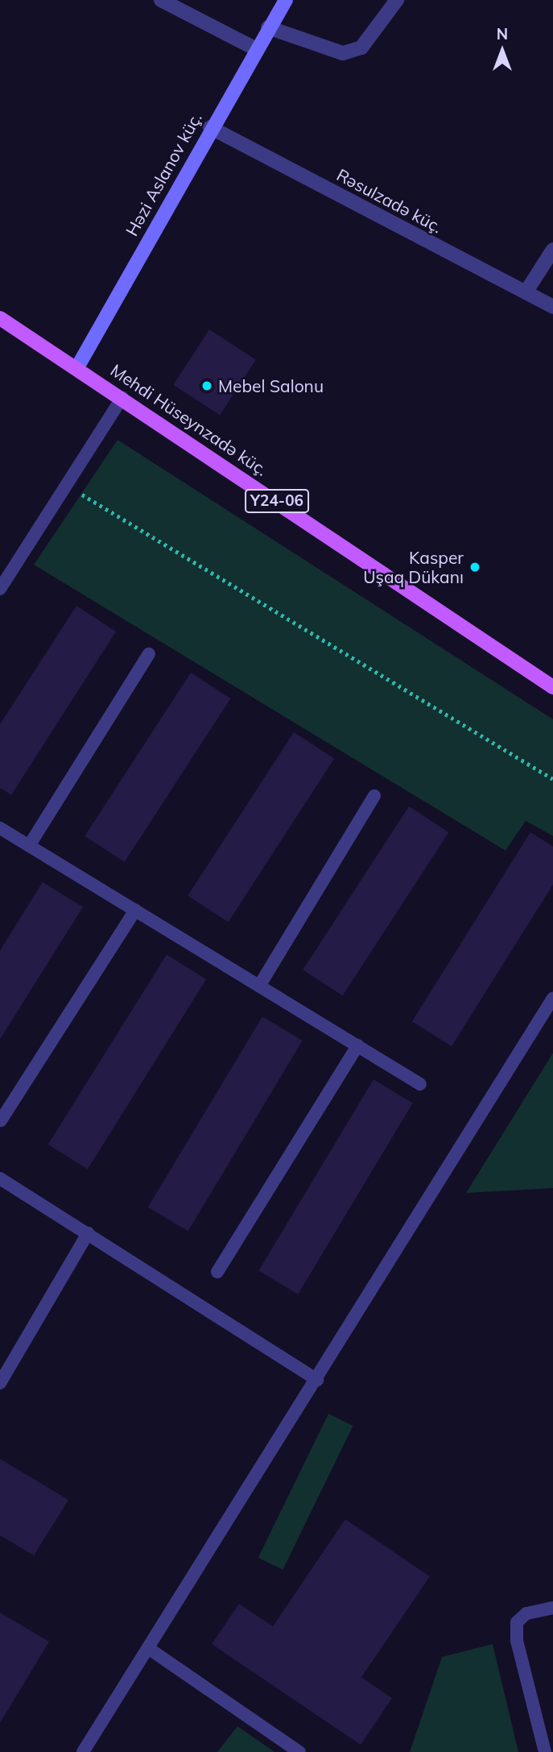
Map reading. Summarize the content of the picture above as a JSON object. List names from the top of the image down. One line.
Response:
{"streets":{"main road":["Həzi Aslanov küç.","Mehdi Hüseynzadə küç.","Y24-06"],"street":["Rəsulzadə küç."]},"crossings":[["Həzi Aslanov küç.","Rəsulzadə küç."],["Həzi Aslanov küç.","Mehdi Hüseynzadə küç."]],"places":["Mebel Salonu","Kasper Uşaq Dükanı"],"north":"top"}
